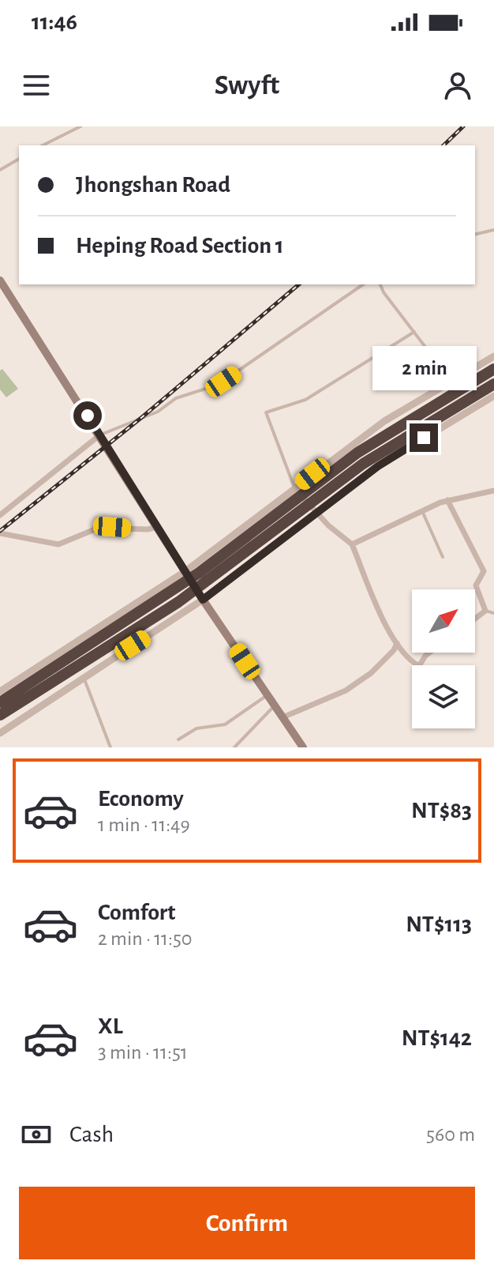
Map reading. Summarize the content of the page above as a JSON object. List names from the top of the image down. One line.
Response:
{"north":"top right","page":{"status":"11:46","header":"Swyft","banner":["Jhongshan Road","Heping Road Section 1"],"bubble":"2 min","list":[{"name":"Economy","note":"1 min · 11:49","value":"NT$83"},{"name":"Comfort","note":"2 min · 11:50","value":"NT$113"},{"name":"XL","note":"3 min · 11:51","value":"NT$142"}],"pay":["Cash","560 m"],"buttons":"Confirm"}}
